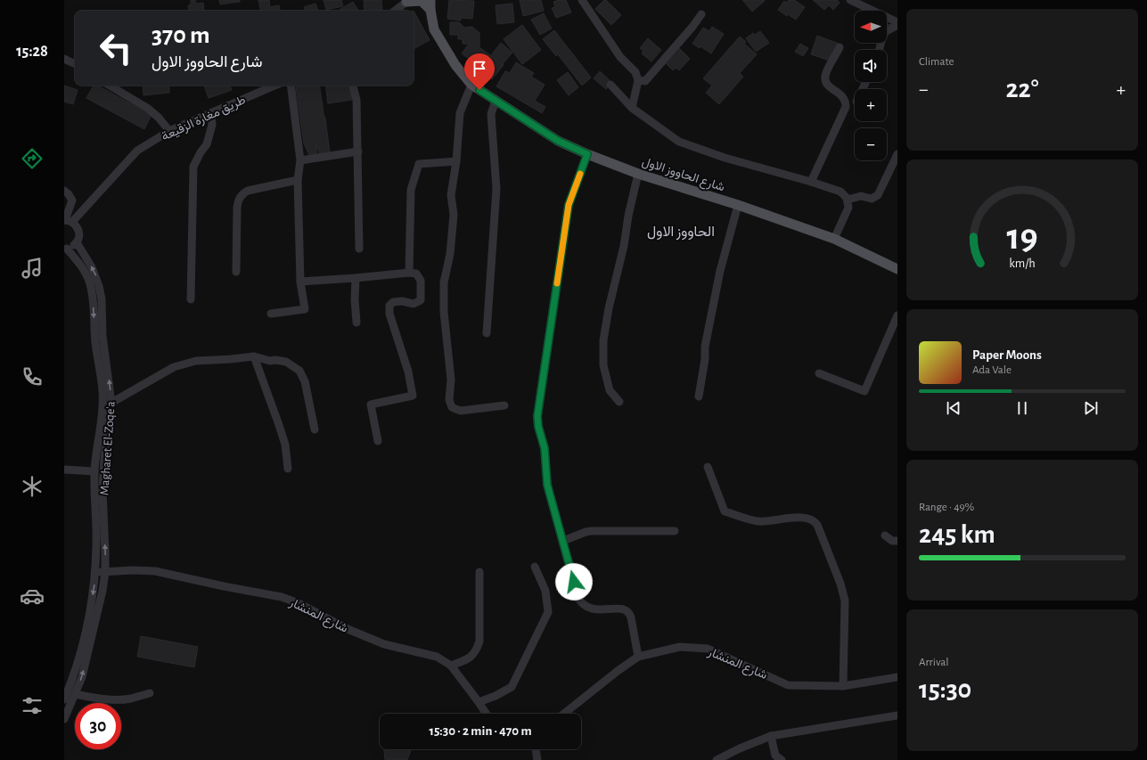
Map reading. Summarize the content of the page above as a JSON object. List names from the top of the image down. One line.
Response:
{"streets":{"main road":["شارع الحاووز الاول"],"street":["طريق مغارة الزقيعة","Magharet El-Zoqe'a","شارع المنشار"]},"crossings":[["Magharet El-Zoqe'a","شارع المنشار"]],"districts":["الحاووز الاول"],"north":"left","page":{"tabs":"15:28","tile":["Climate",["Range · 49%","245 km"],["Arrival","15:30"]],"map_buttons":["+","−"],"turn":["370 m","شارع الحاووز الاول"],"heat":["−","22°","+"],"song":["Paper Moons","Ada Vale"],"limit":"30","trip":"15:30 · 2 min · 470 m","gauge":["19","km/h"]}}
